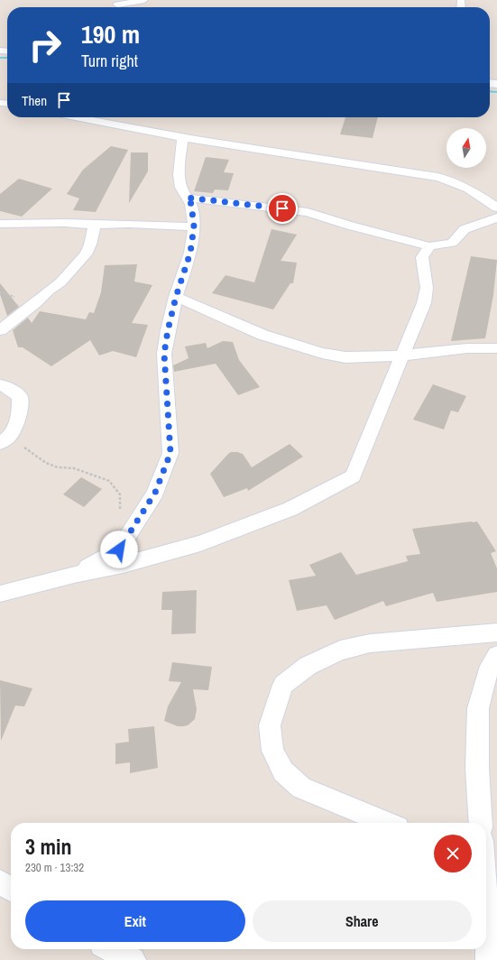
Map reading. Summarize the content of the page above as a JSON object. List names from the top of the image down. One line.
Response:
{"north":"top","page":{"turn":["190 m","Turn right"],"then":"Then","heading":["3 min","230 m · 13:32"],"buttons":["Exit","Share"]}}
